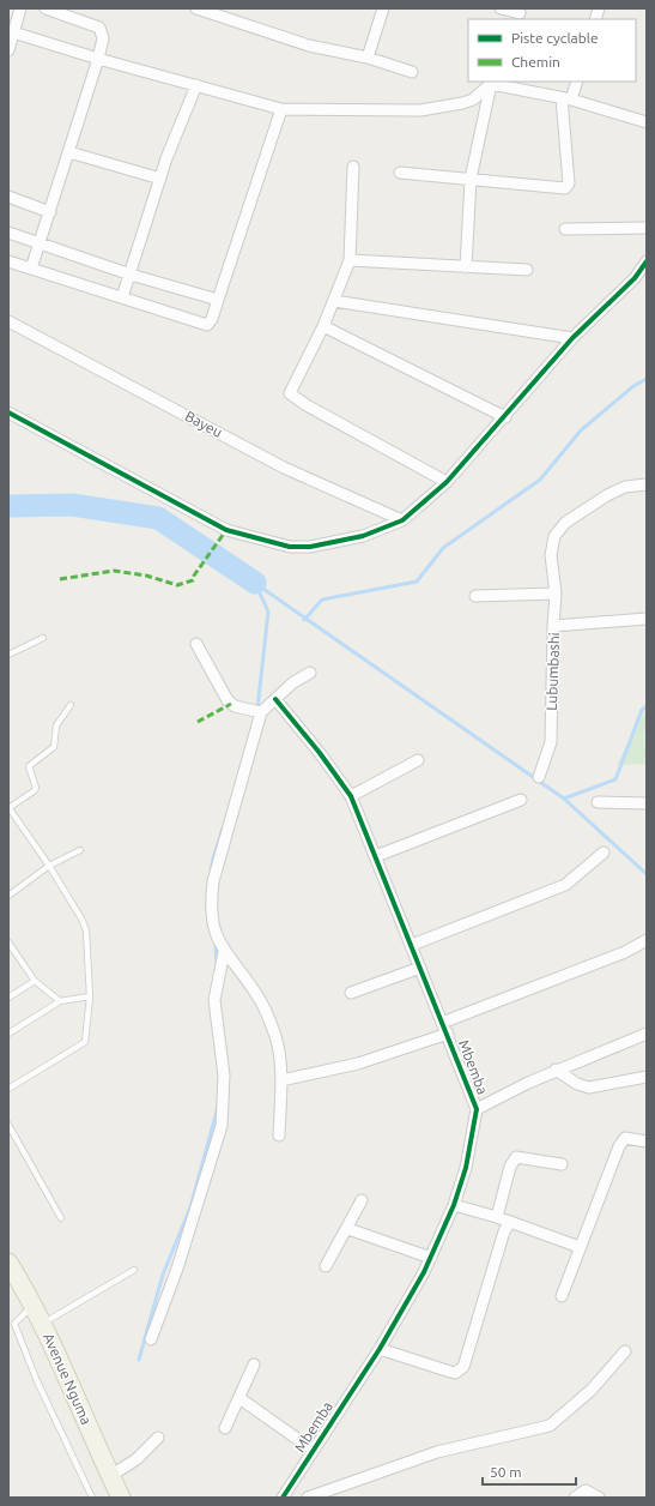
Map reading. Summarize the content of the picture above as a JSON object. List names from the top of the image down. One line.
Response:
{"streets":{"main road":["Avenue Nguma"],"street":["Bayeu","Lubumbashi","Mbemba"]},"legend":["Piste cyclable","Chemin"],"scale_bar":"50 m"}
